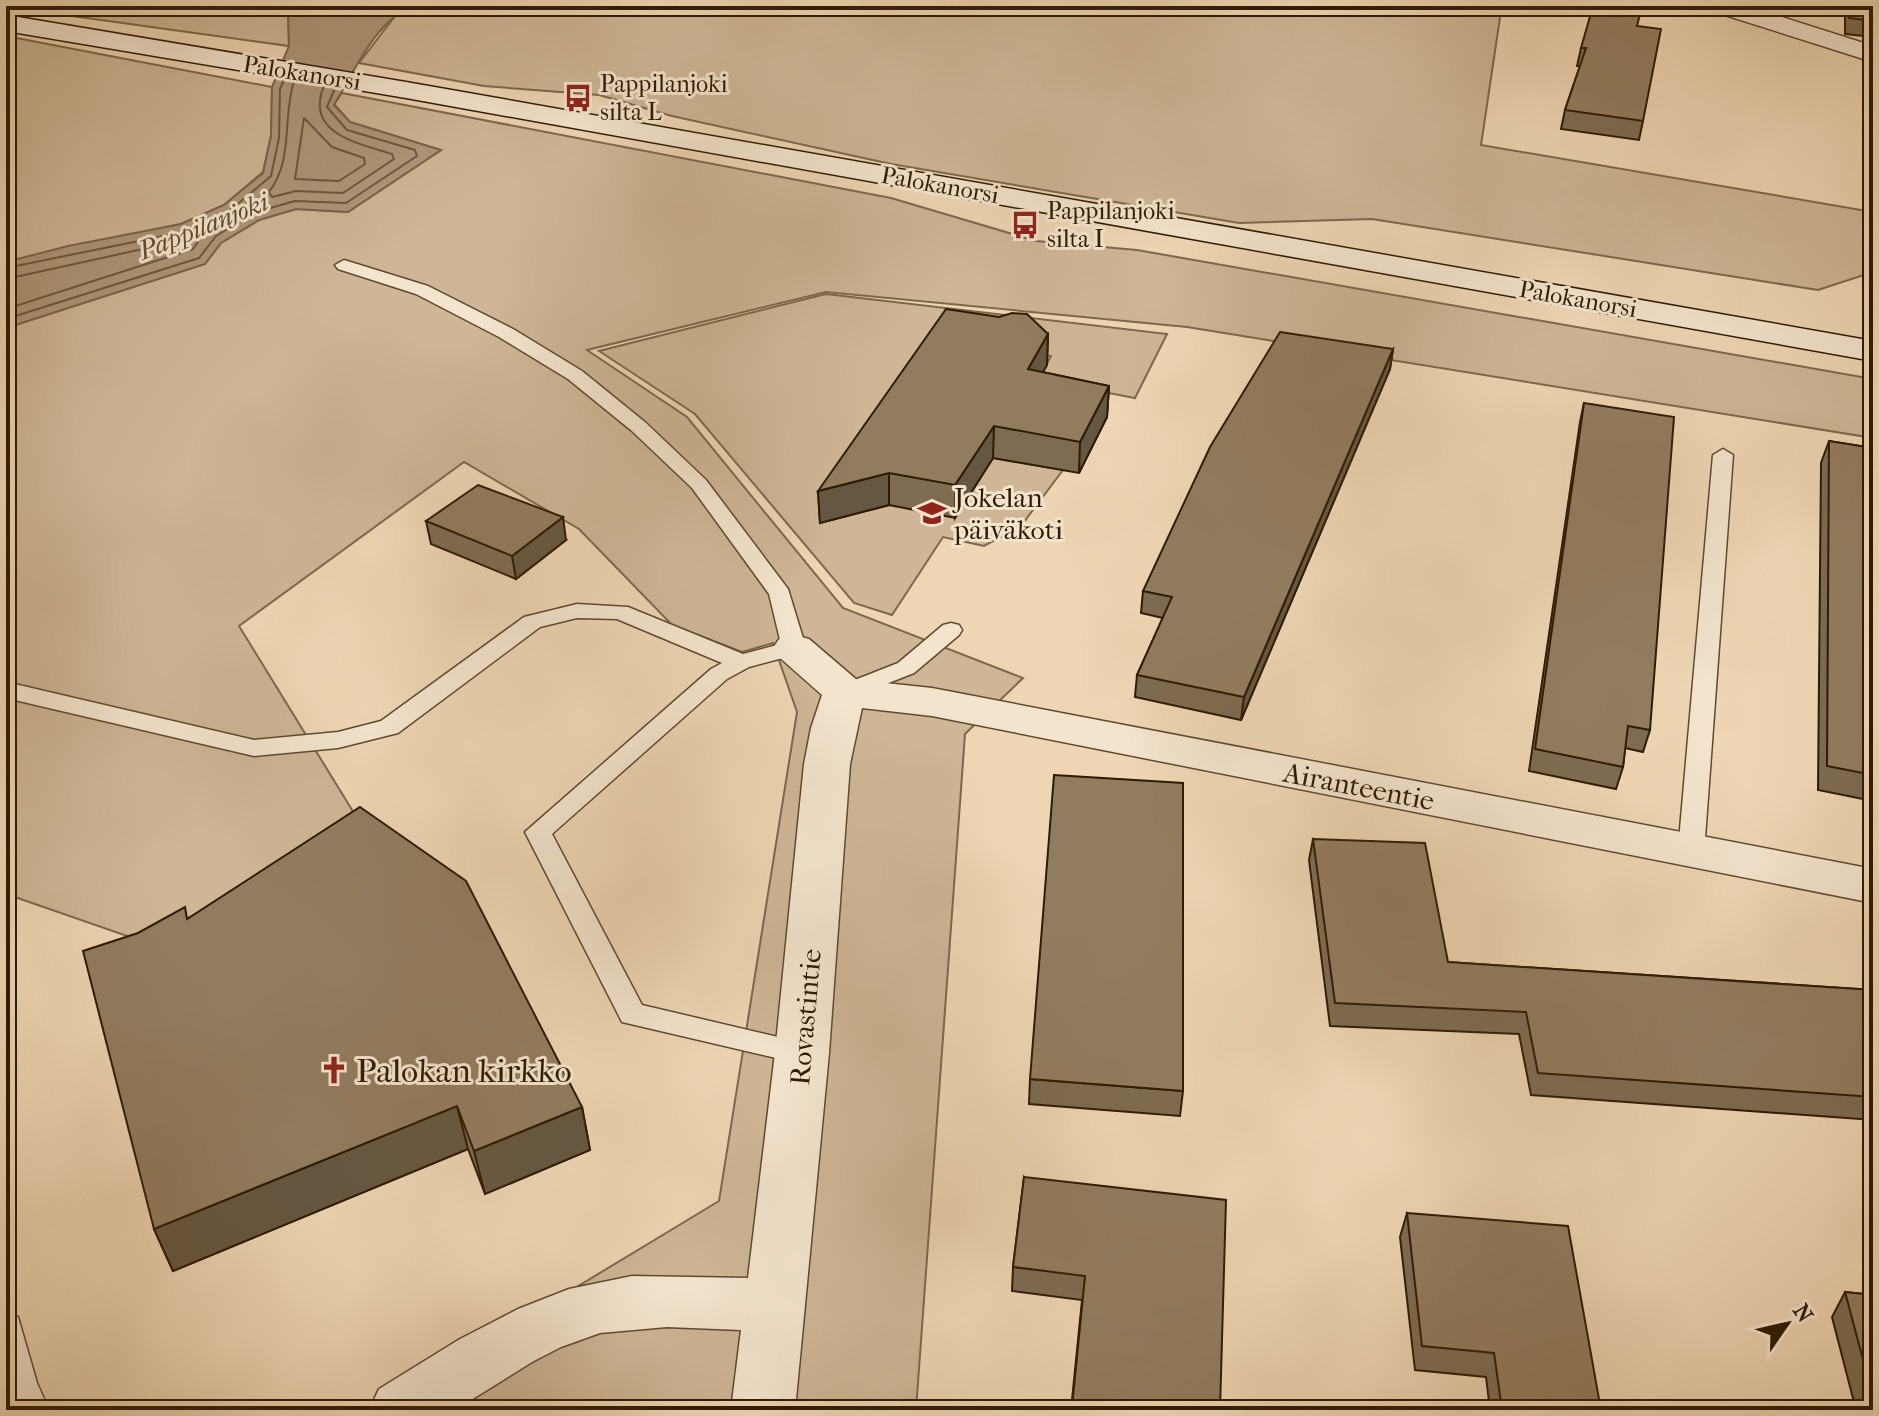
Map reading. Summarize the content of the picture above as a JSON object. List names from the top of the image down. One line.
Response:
{"streets":{"main road":["Palokanorsi","Airanteentie","Rovastintie"]},"crossings":[["Airanteentie","Rovastintie"]],"water":["Pappilanjoki"],"places":{"bus stop":["Pappilanjoki silta L","Pappilanjoki silta I"],"school or university":["Jokelan päiväkoti"],"church":["Palokan kirkko"]},"north":"top right"}
